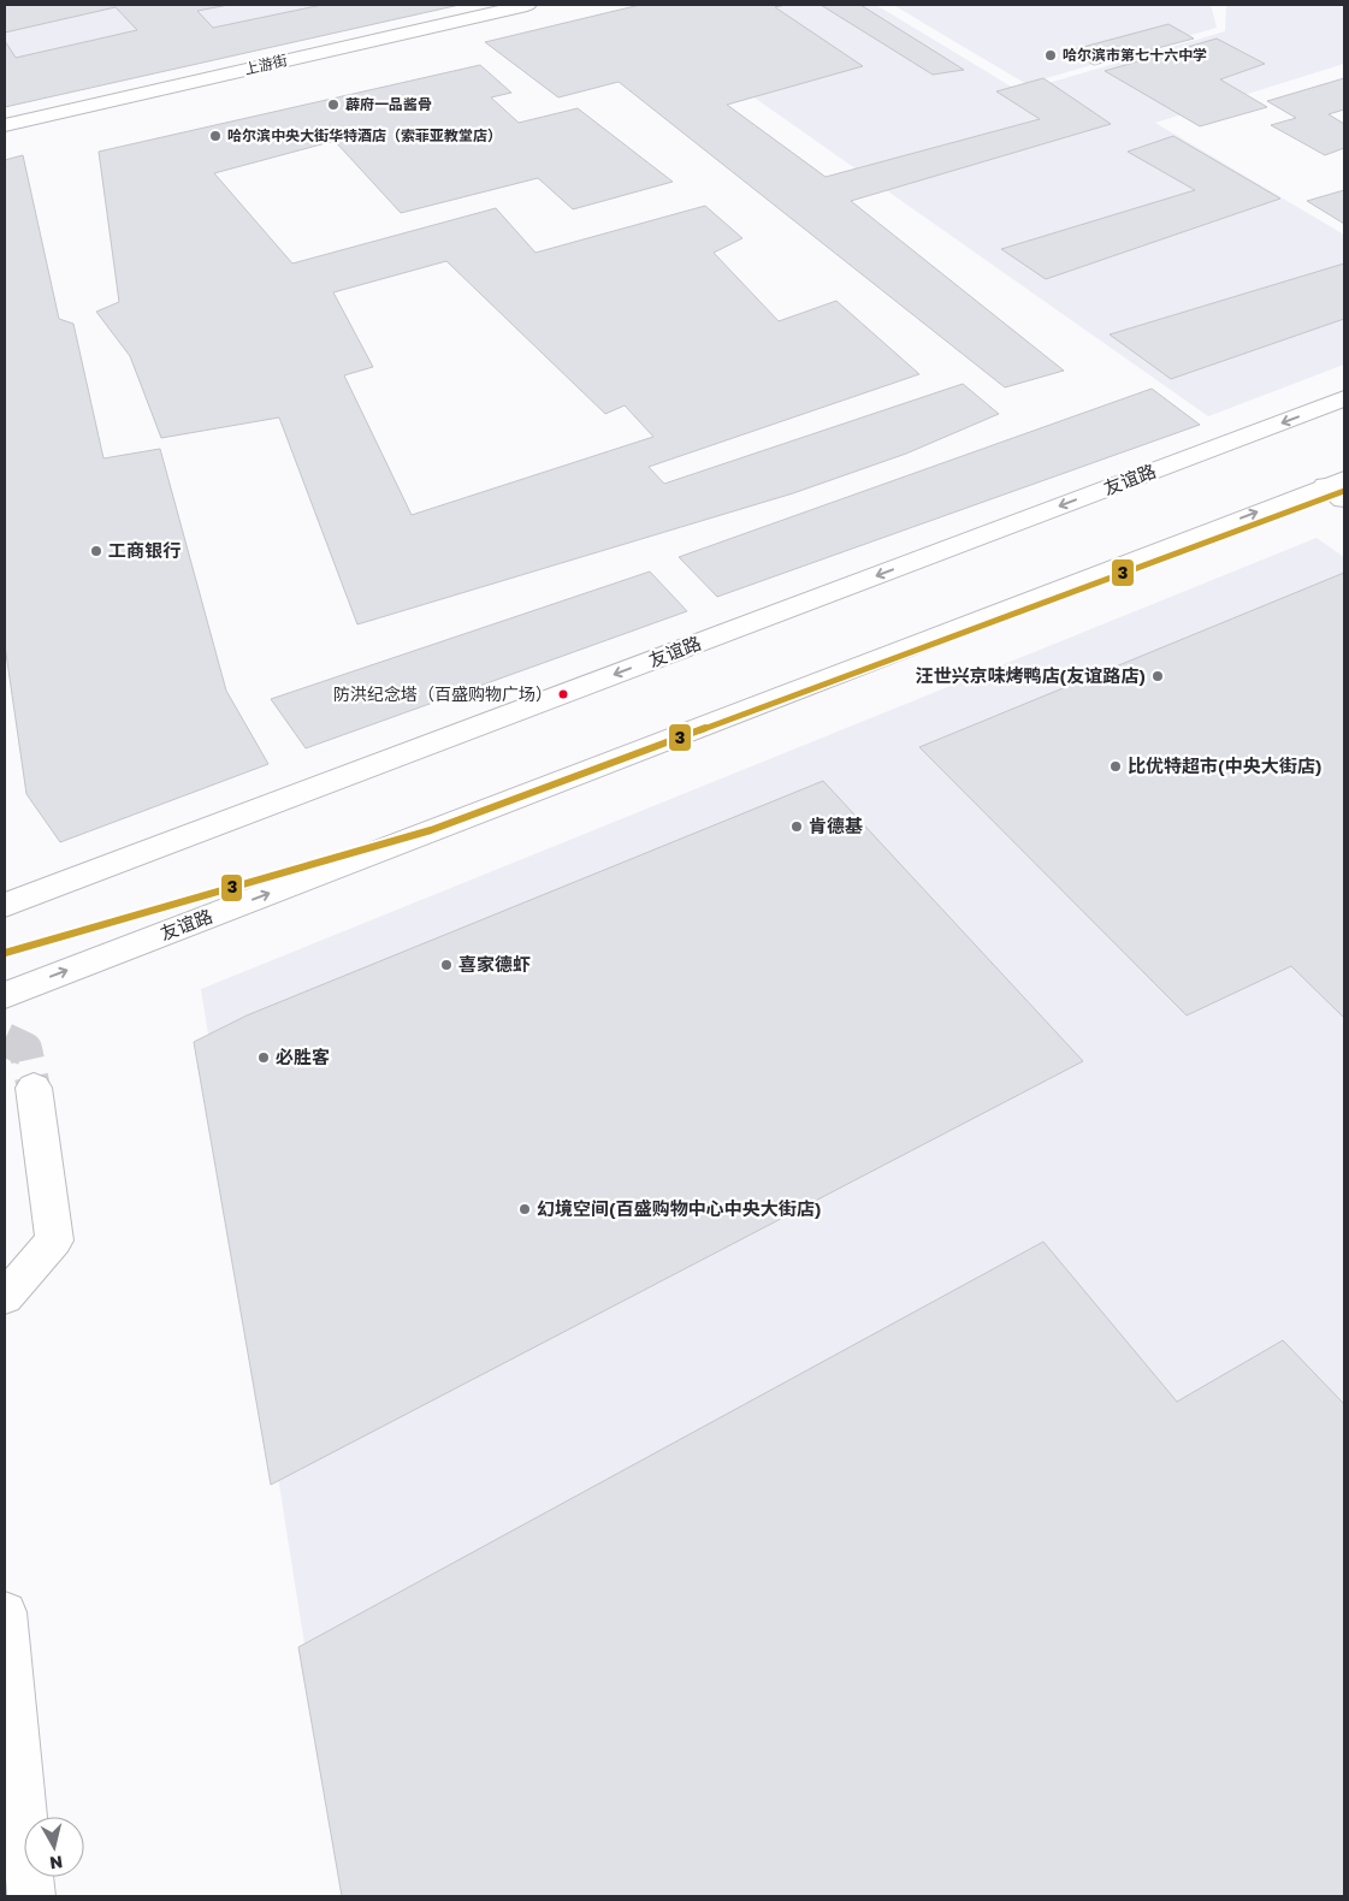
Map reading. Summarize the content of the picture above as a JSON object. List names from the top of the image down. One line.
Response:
{"streets":{"main road":["上游街","友谊路"]},"places":["哈尔滨市第七十六中学","薜府一品酱骨","哈尔滨中央大街华特酒店（索菲亚教堂店）","工商银行","汪世兴京味烤鸭店(友谊路店)","防洪纪念塔（百盛购物广场）","比优特超市(中央大街店)","肯德基","喜家德虾","必胜客","幻境空间(百盛购物中心中央大街店)"],"lines":["transit line 3"],"north":"bottom"}
